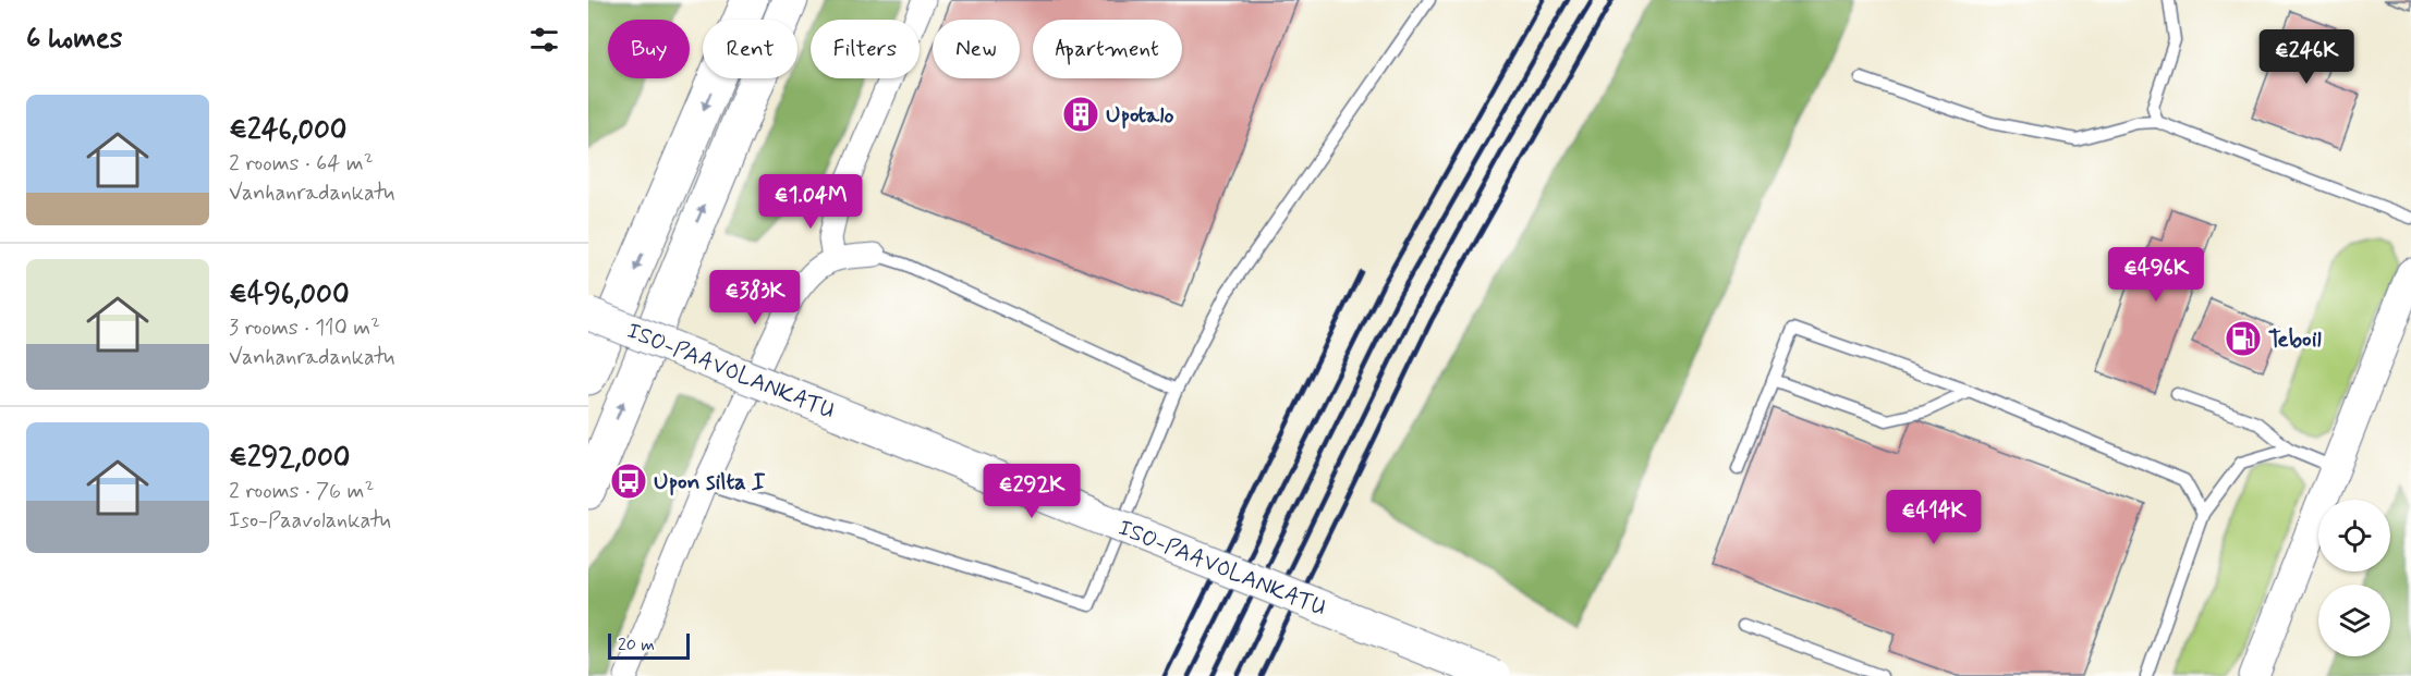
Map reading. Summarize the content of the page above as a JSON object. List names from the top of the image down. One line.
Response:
{"streets":{"main road":["ISO-PAAVOLANKATU"]},"places":{"building":["Upotalo"],"fuel station":["Teboil"],"bus stop":["Upon silta I"]},"scale_bar":"20 m","page":{"heading":"6 homes","chip":["Buy","Rent","Filters","New","Apartment"],"price":["€246K","€1.04M","€496K","€383K","€292K","€414K"],"list":[{"name":"€246,000","note":"2 rooms · 64 m² · Vanhanradankatu"},{"name":"€496,000","note":"3 rooms · 110 m² · Vanhanradankatu"},{"name":"€292,000","note":"2 rooms · 76 m² · Iso-Paavolankatu"}],"scale":"20 m"}}
